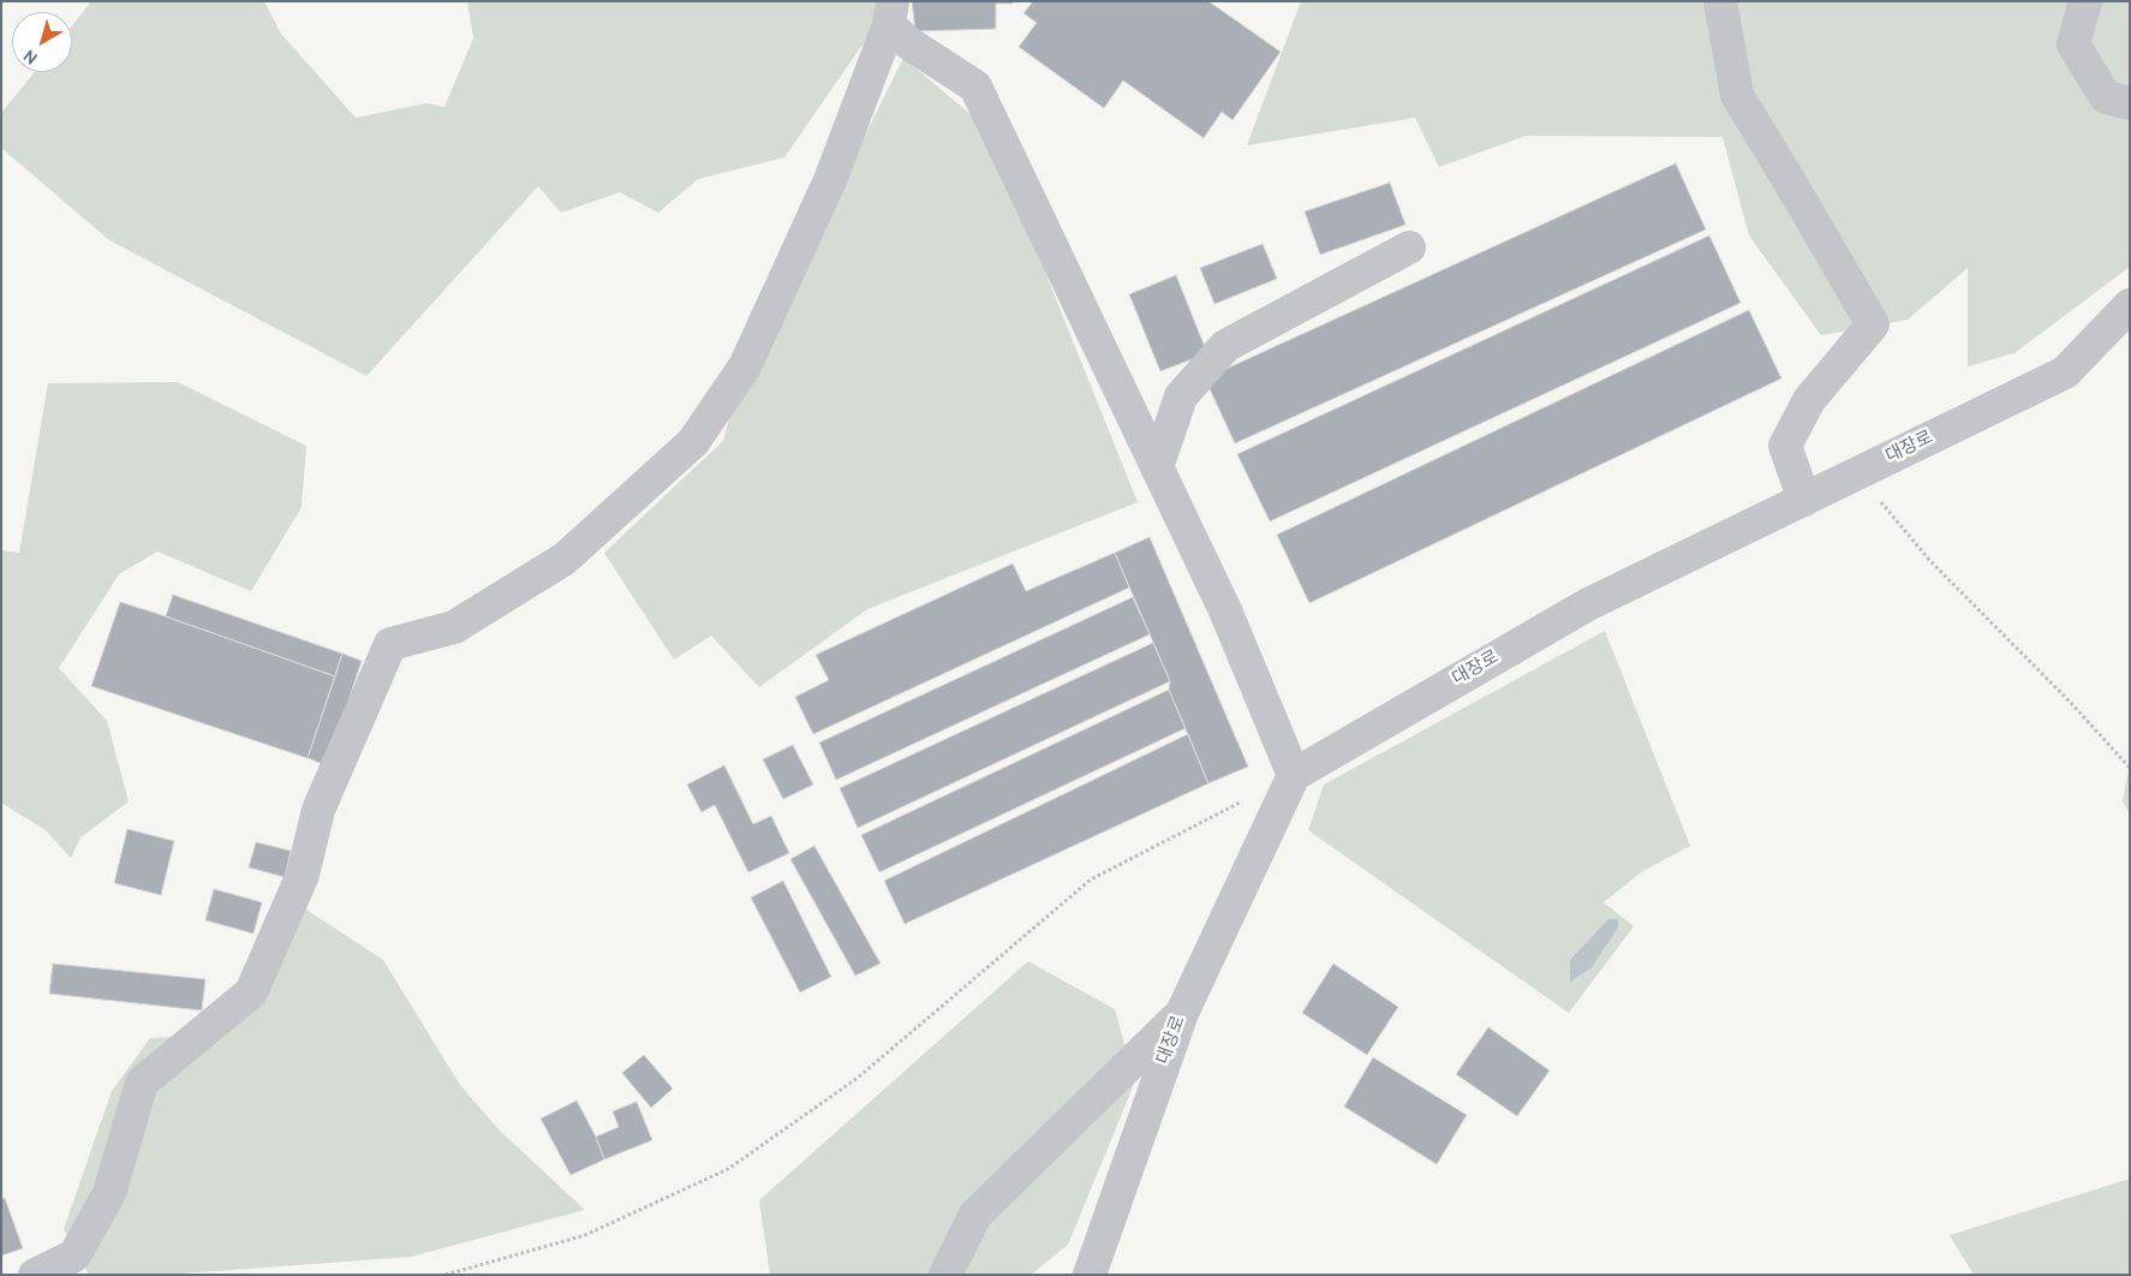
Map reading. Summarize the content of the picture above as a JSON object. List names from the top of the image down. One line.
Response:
{"streets":{"street":["대장로"]},"north":"bottom left"}
